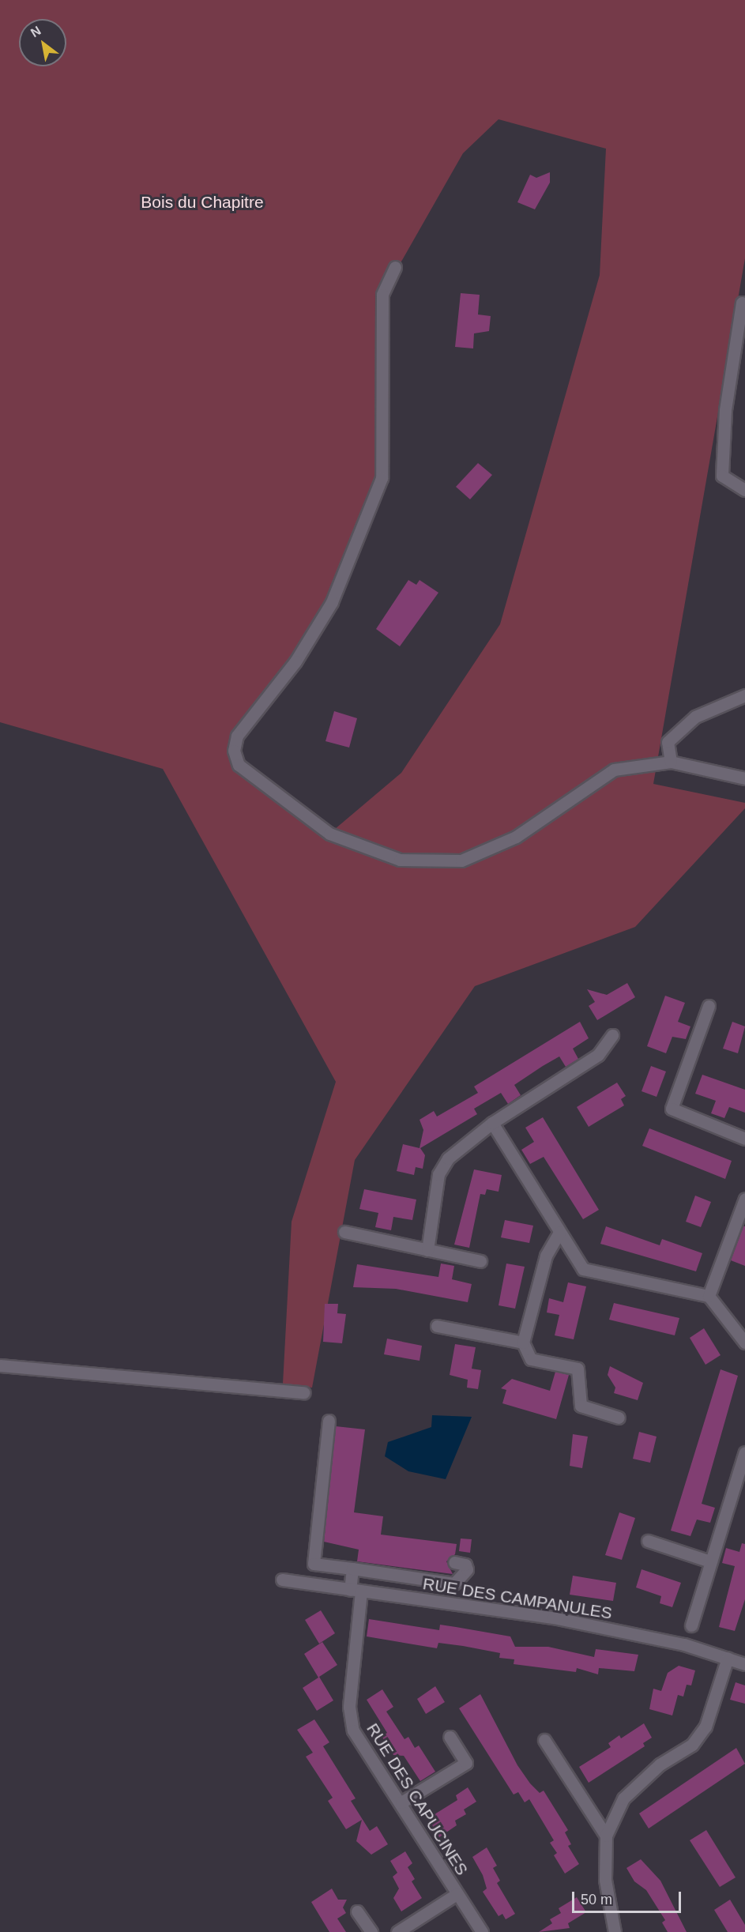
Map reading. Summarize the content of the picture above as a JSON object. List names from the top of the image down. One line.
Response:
{"streets":{"street":["RUE DES CAMPANULES","RUE DES CAPUCINES"]},"crossings":[["RUE DES CAMPANULES","RUE DES CAPUCINES"]],"parks":["Bois du Chapitre"],"scale_bar":"50 m","north":"top left"}
